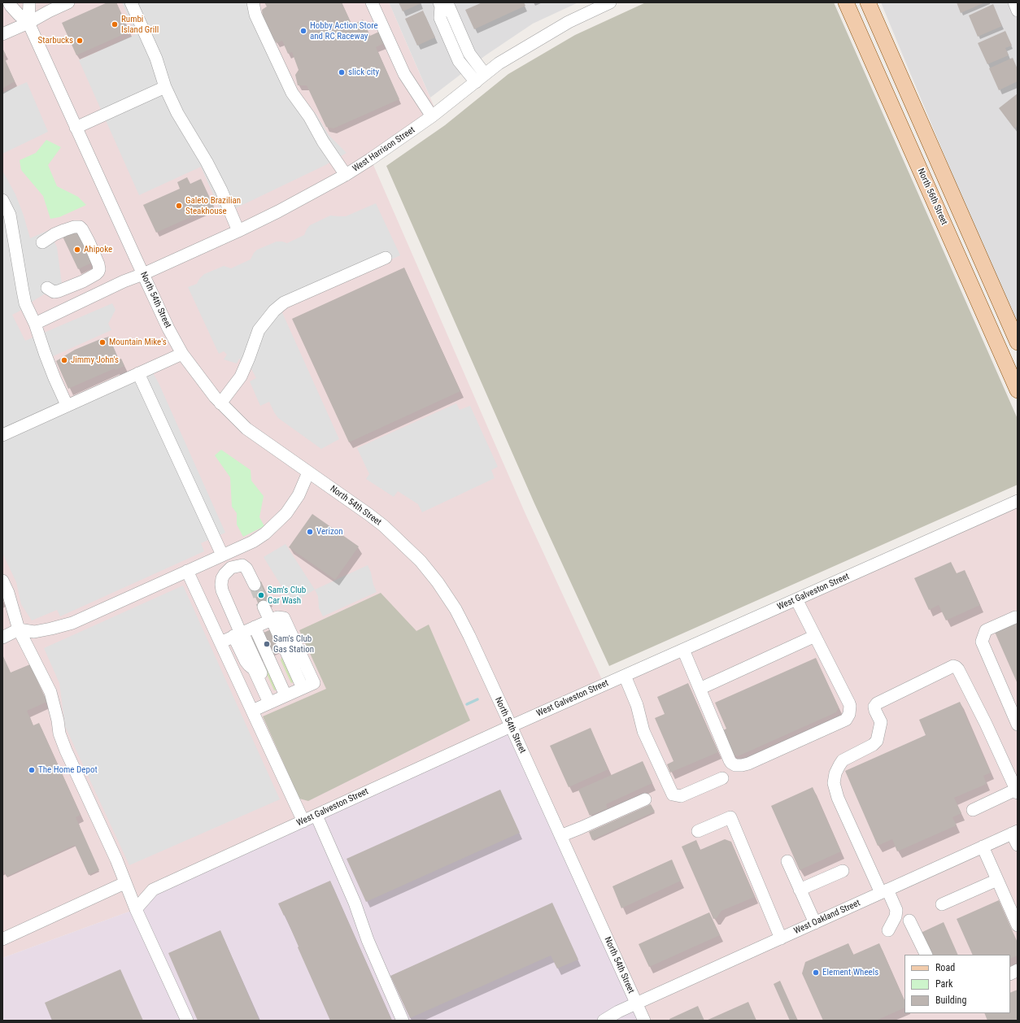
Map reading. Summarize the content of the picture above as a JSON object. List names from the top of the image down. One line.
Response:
{"streets":{"main road":["North 56th Street"],"street":["West Harrison Street","North 54th Street","West Galveston Street","West Oakland Street"]},"crossings":[["West Harrison Street","North 54th Street"],["North 54th Street","West Galveston Street"],["North 54th Street","West Oakland Street"]],"places":["Rumbi Island Grill","Hobby Action Store and RC Raceway","Starbucks","slick city","Galeto Brazilian Steakhouse","Ahipoke","Mountain Mike's","Jimmy John's","Verizon","Sam's Club Car Wash","Sam's Club Gas Station","The Home Depot","Element Wheels"],"legend":["Road","Park","Building"]}
